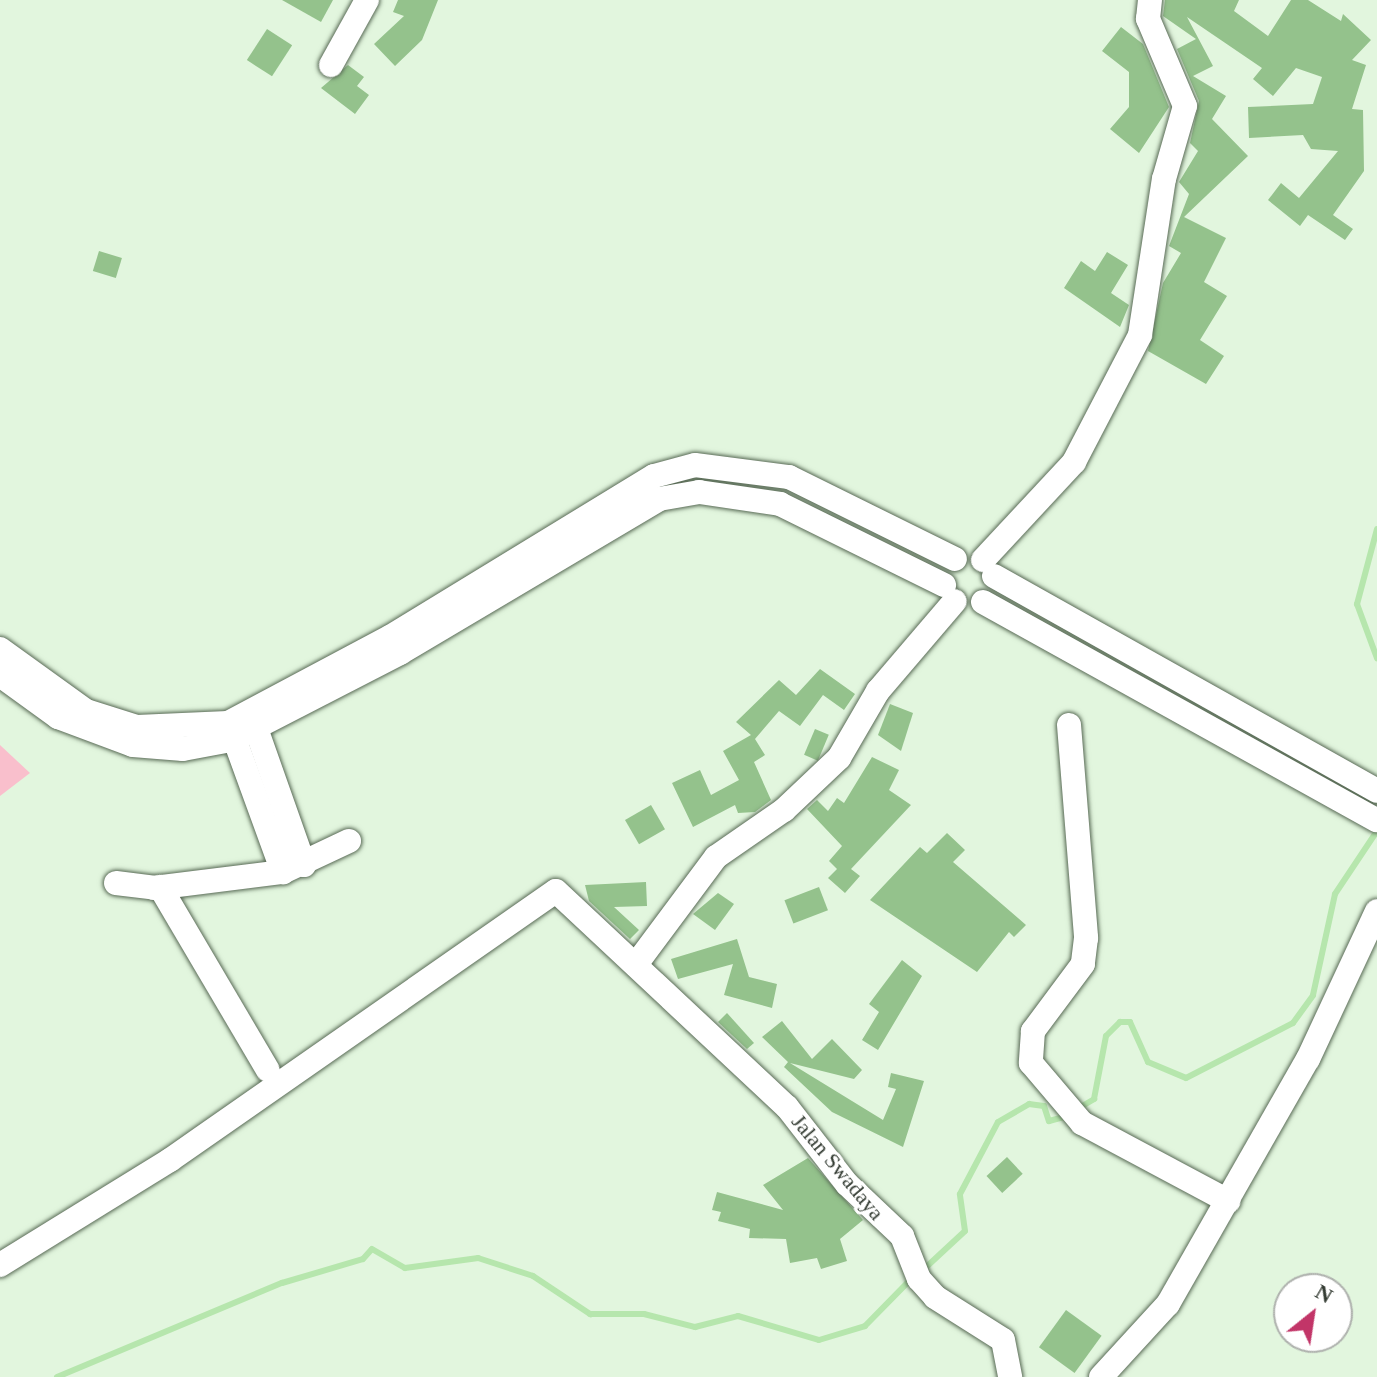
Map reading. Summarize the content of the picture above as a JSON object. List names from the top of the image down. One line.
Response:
{"streets":{"street":["Jalan Swadaya"]},"north":"top right"}
